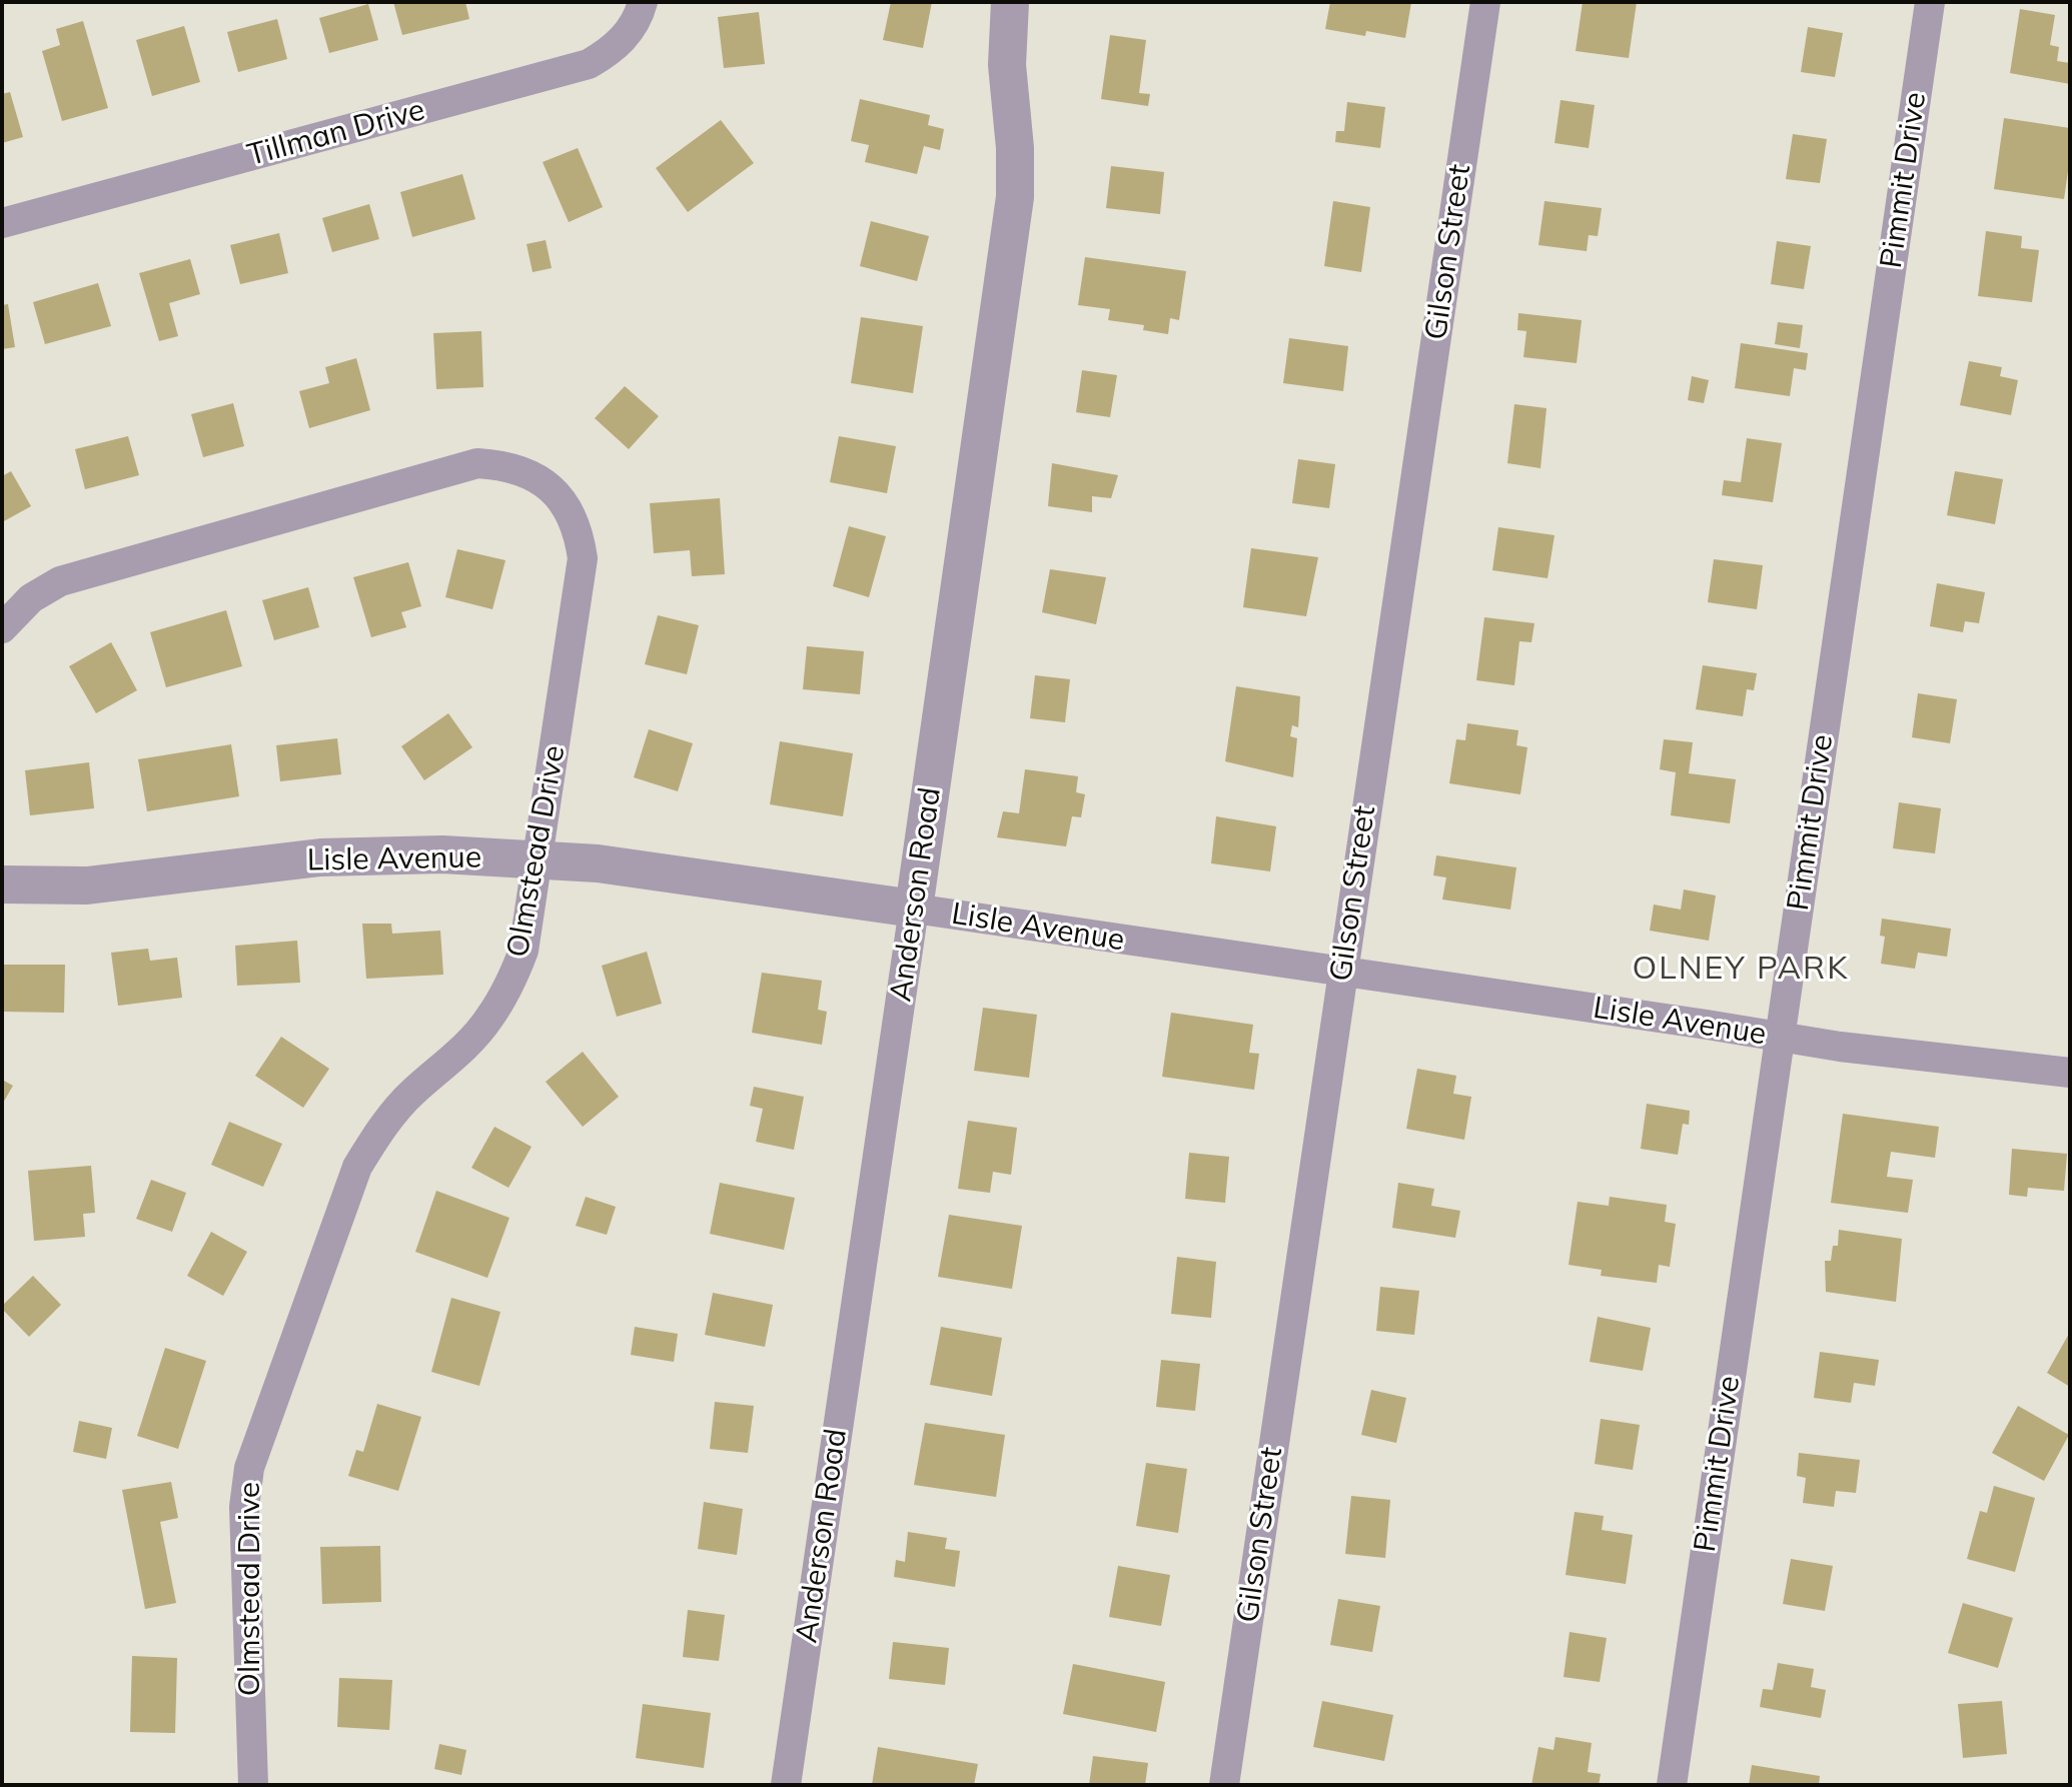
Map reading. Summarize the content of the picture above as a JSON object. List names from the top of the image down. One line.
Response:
{"streets":{"street":["Tillman Drive","Pimmit Drive","Gilson Street","Olmstead Drive","Lisle Avenue","Anderson Road"]},"crossings":[["Pimmit Drive","Lisle Avenue"],["Gilson Street","Lisle Avenue"],["Olmstead Drive","Lisle Avenue"],["Lisle Avenue","Anderson Road"]],"districts":["OLNEY PARK"]}
